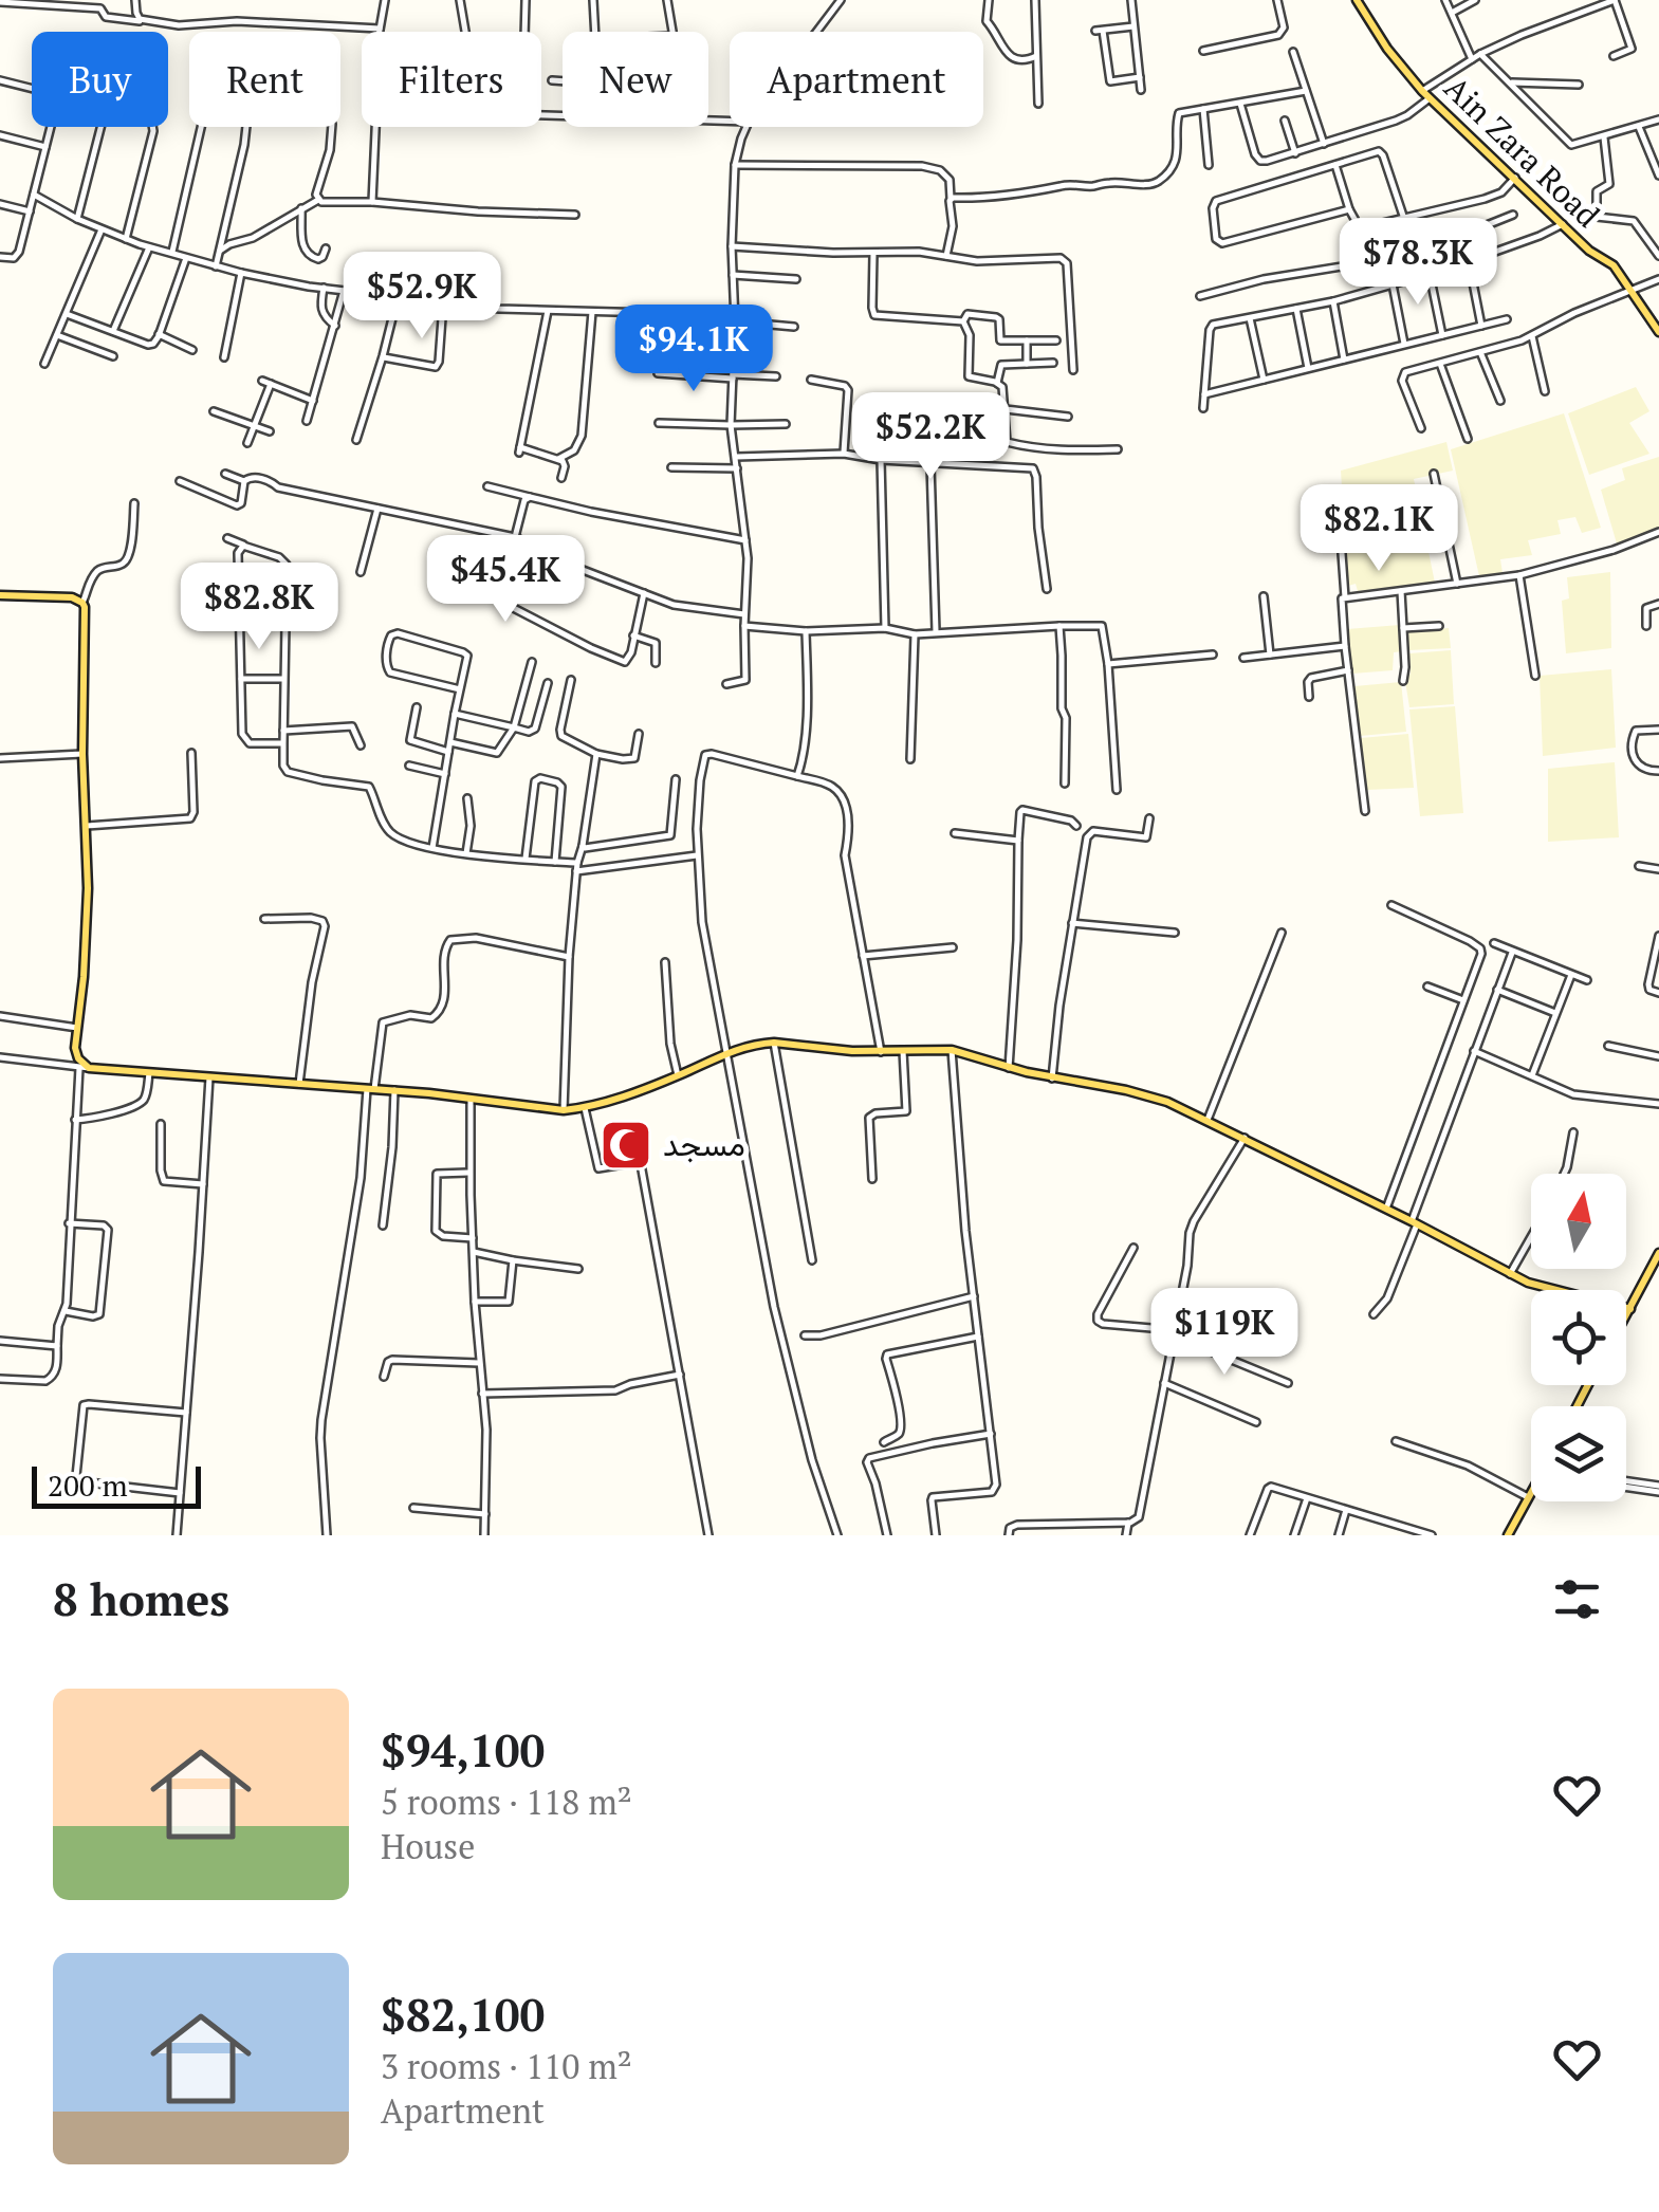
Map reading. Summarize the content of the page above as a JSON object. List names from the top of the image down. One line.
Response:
{"streets":{"main road":["Ain Zara Road"]},"places":{"mosque":["مسجد"]},"scale_bar":"200 m","north":"top","page":{"chip":["Buy","Rent","Filters","New","Apartment"],"price":["$78.3K","$52.9K","$94.1K","$52.2K","$82.1K","$45.4K","$82.8K","$119K"],"scale":"200 m","heading":"8 homes","list":[{"name":"$94,100","note":"5 rooms · 118 m² · House"},{"name":"$82,100","note":"3 rooms · 110 m² · Apartment"}]}}
